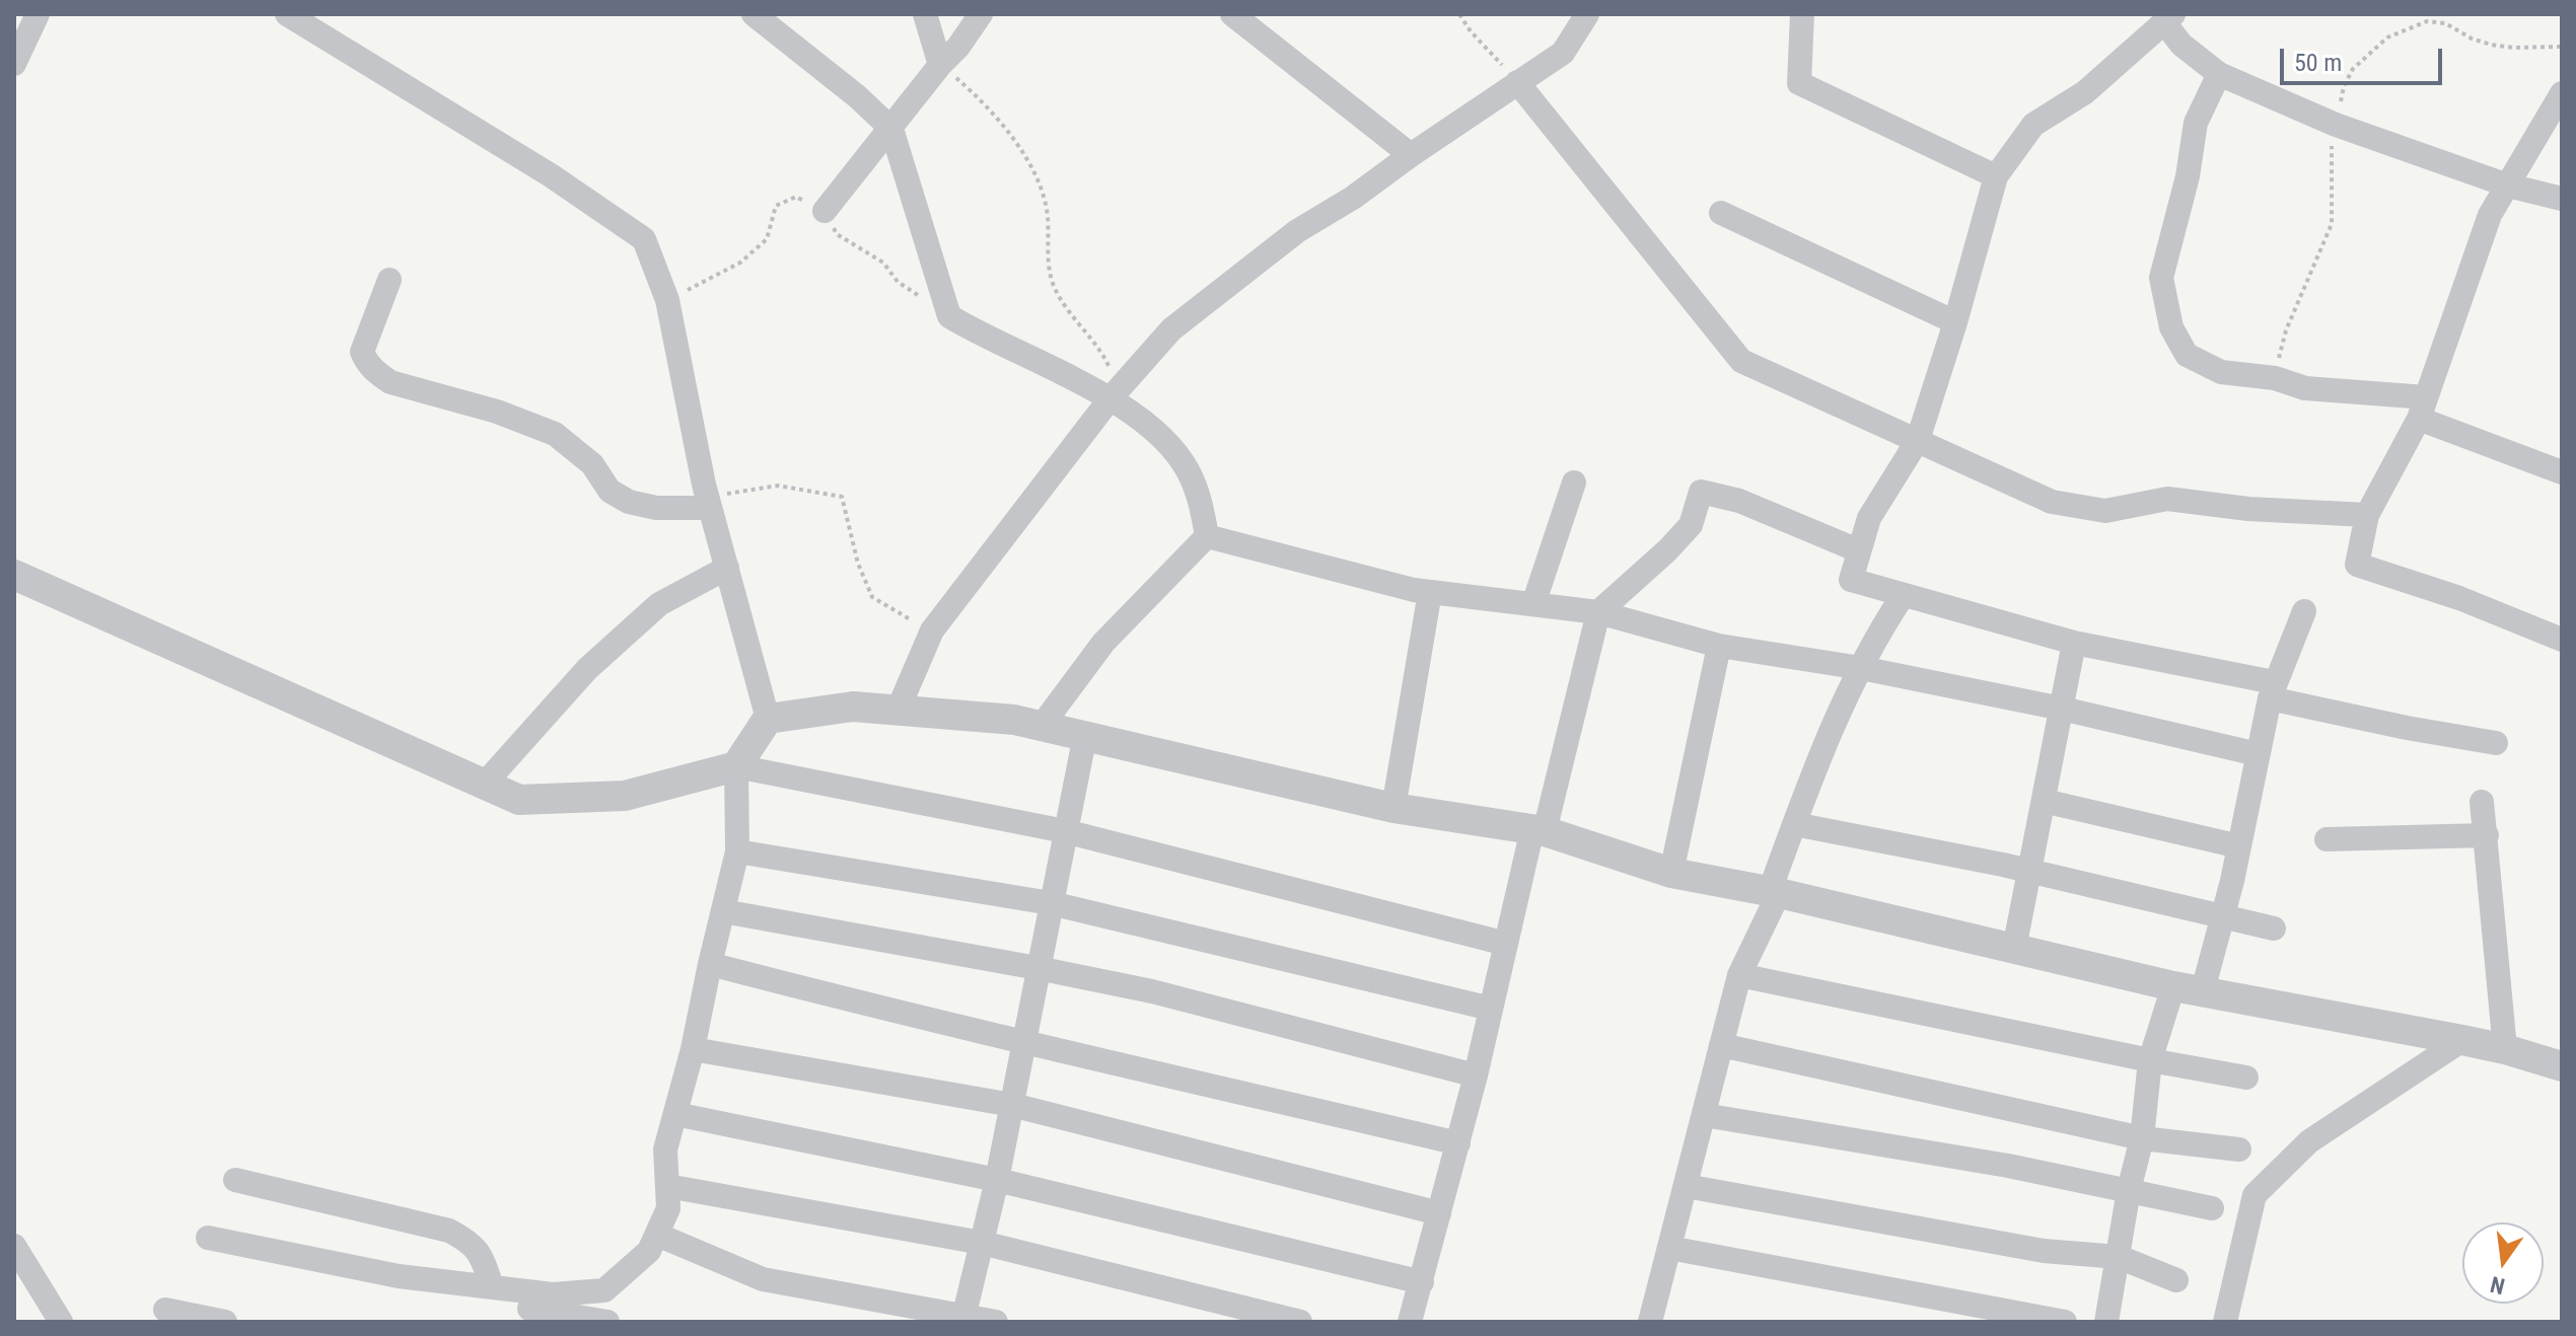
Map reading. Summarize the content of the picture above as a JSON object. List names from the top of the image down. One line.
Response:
{"scale_bar":"50 m","north":"bottom"}
